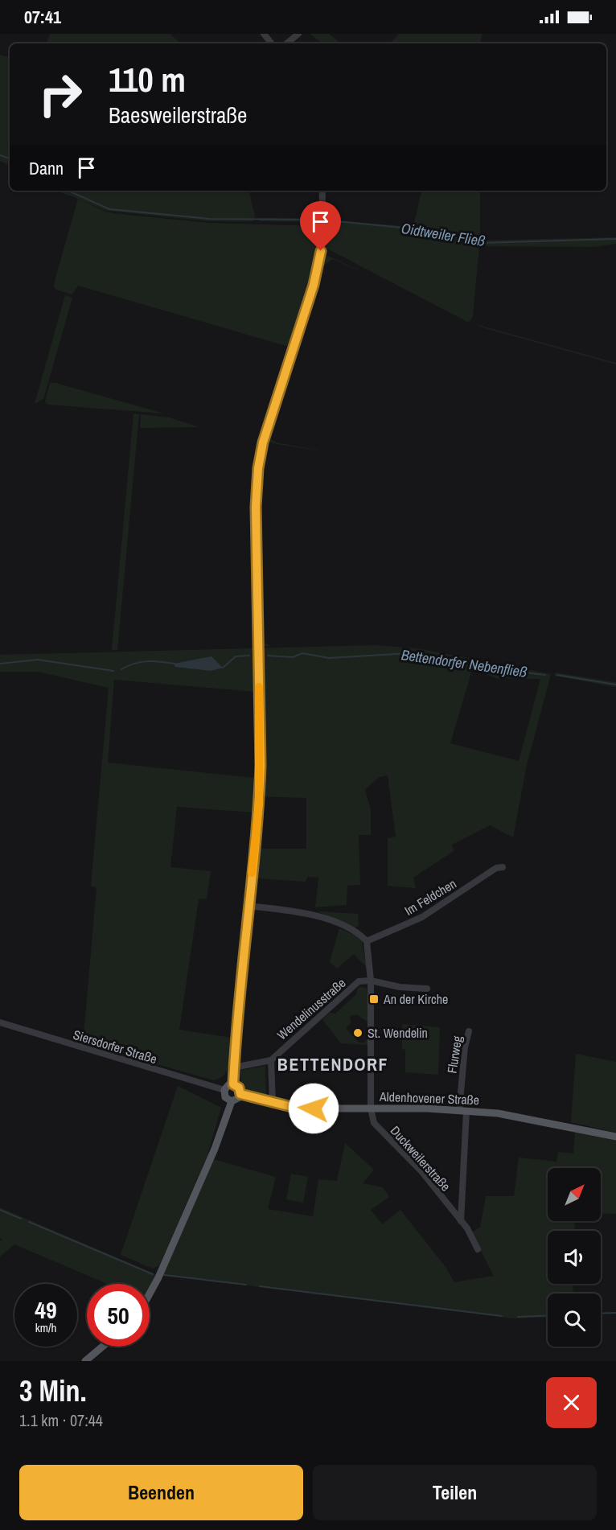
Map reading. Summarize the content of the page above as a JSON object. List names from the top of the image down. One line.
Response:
{"streets":{"main road":["Aldenhovener Straße"],"street":["Im Feldchen","Wendelinusstraße","Siersdorfer Straße","Flurweg","Duckweilerstraße"]},"crossings":[["Siersdorfer Straße","Aldenhovener Straße"],["Flurweg","Aldenhovener Straße"],["Flurweg","Duckweilerstraße"],["Aldenhovener Straße","Duckweilerstraße"]],"districts":["BETTENDORF"],"water":["Oidtweiler Fließ","Bettendorfer Nebenfließ"],"places":{"transit":["An der Kirche"],"other":["St. Wendelin"]},"north":"top right","page":{"status":"07:41","turn":["110 m","Baesweilerstraße"],"then":"Dann","speed":"49 km/h","limit":"50","heading":["3 Min.","1.1 km · 07:44"],"buttons":["Beenden","Teilen"]}}
